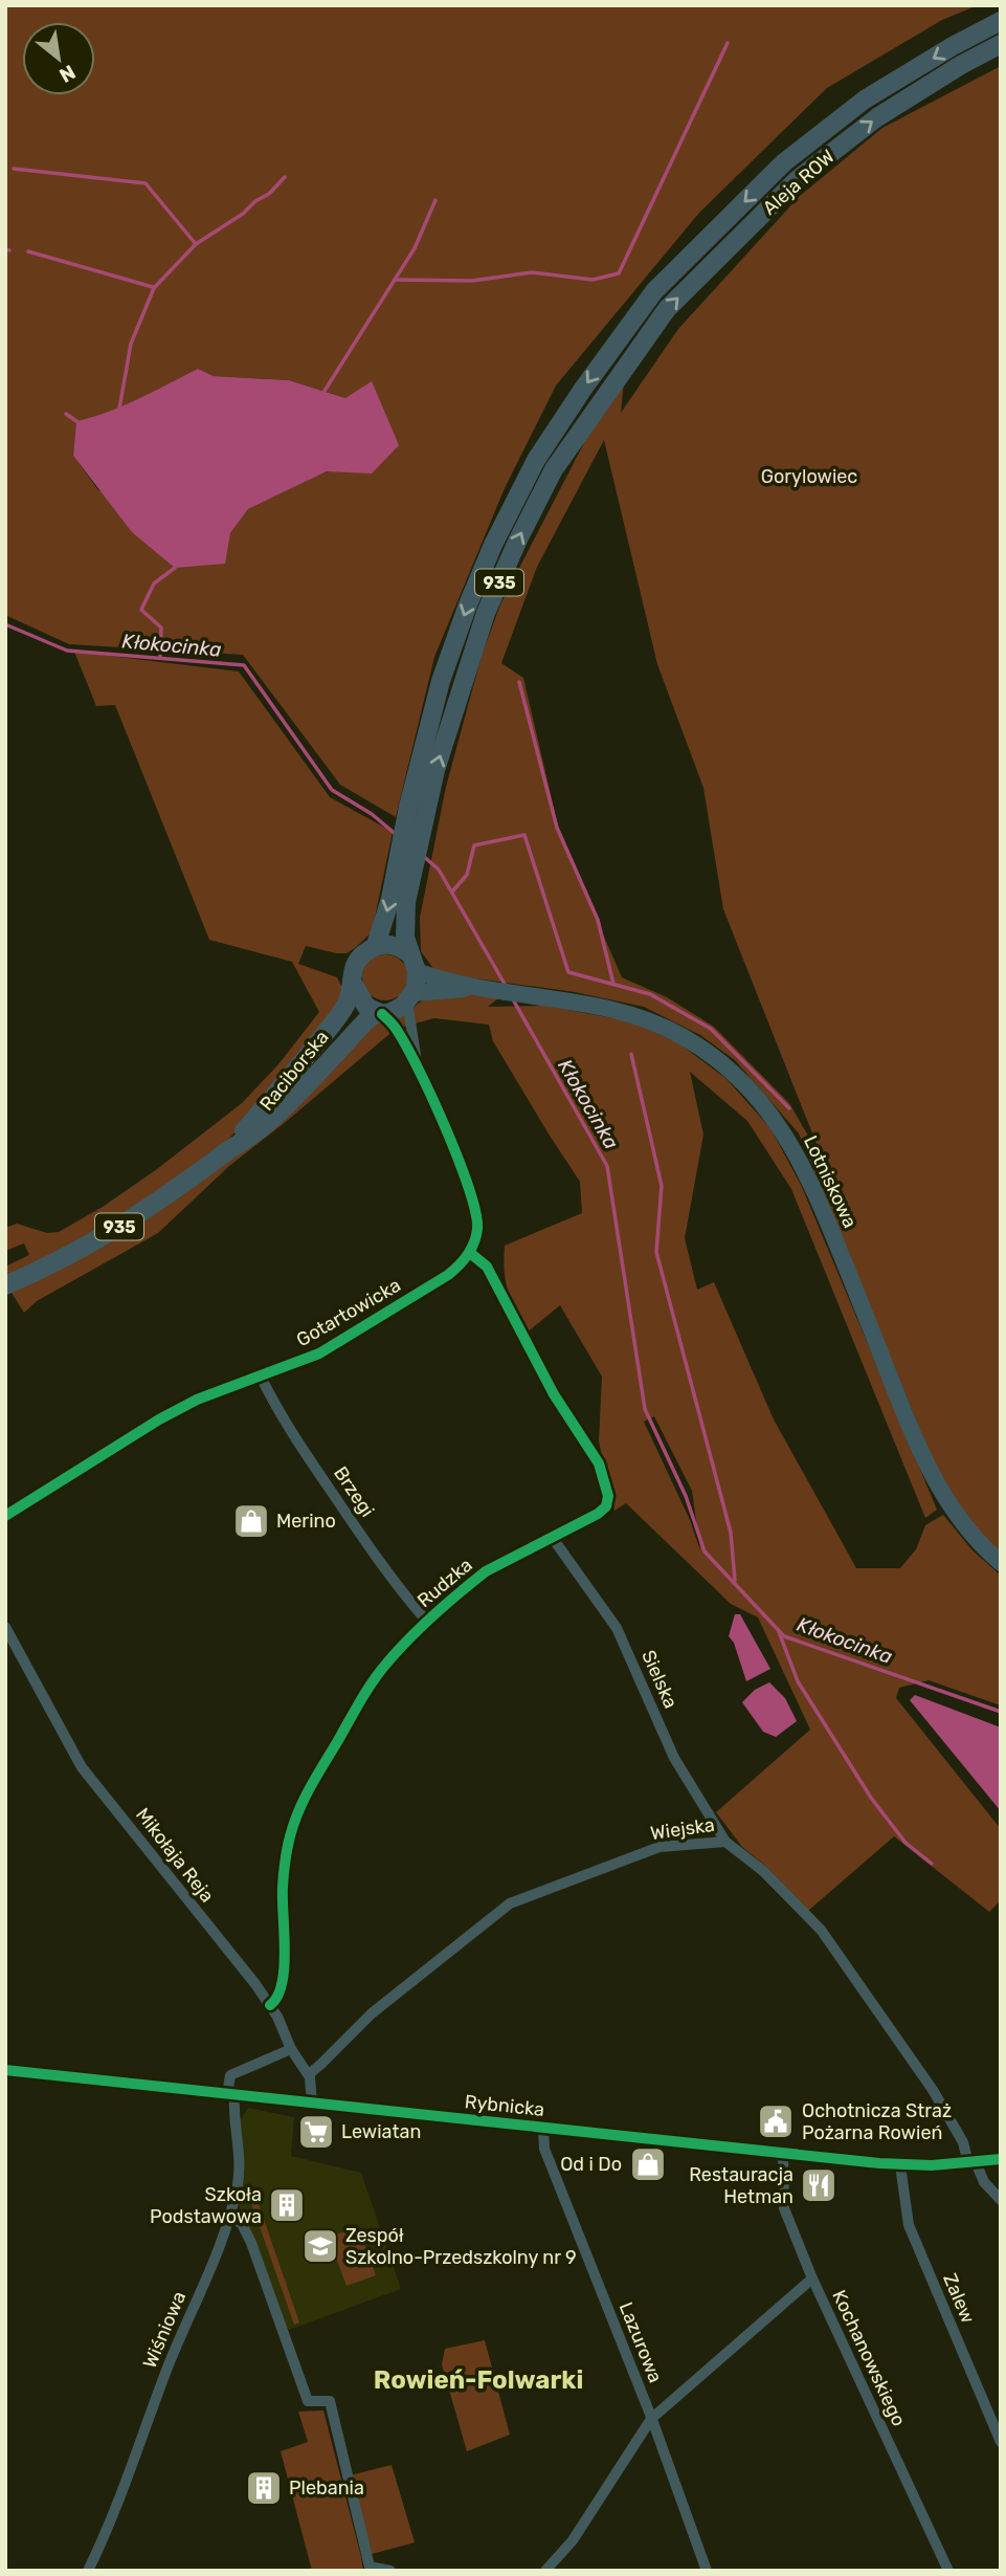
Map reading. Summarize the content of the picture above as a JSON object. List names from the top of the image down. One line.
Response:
{"streets":{"main road":["Aleja ROW","935","Raciborska","Lotniskowa"],"street":["Gotartowicka","Brzegi","Rudzka","Sielska","Wiejska","Mikołaja Reja","Rybnicka","Zalew","Wiśniowa","Lazurowa","Kochanowskiego"]},"crossings":[["Aleja ROW","935"],["Aleja ROW","Raciborska"],["Aleja ROW","Lotniskowa"],["935","Raciborska"],["935","Lotniskowa"],["Raciborska","Lotniskowa"],["Gotartowicka","Brzegi"],["Gotartowicka","Rudzka"],["Brzegi","Rudzka"],["Rudzka","Sielska"],["Rudzka","Mikołaja Reja"],["Sielska","Wiejska"],["Wiejska","Mikołaja Reja"],["Wiejska","Rybnicka"],["Mikołaja Reja","Rybnicka"],["Rybnicka","Zalew"],["Rybnicka","Wiśniowa"],["Rybnicka","Lazurowa"],["Rybnicka","Kochanowskiego"]],"districts":["Rowień-Folwarki"],"water":["Kłokocinka"],"parks":["Gorylowiec"],"places":{"shop":["Merino","Od i Do"],"public building":["Ochotnicza Straż Pożarna Rowień"],"supermarket":["Lewiatan"],"restaurant":["Restauracja Hetman"],"building":["Szkoła Podstawowa","Plebania"],"school or university":["Zespół Szkolno-Przedszkolny nr 9"]},"north":"bottom right"}
